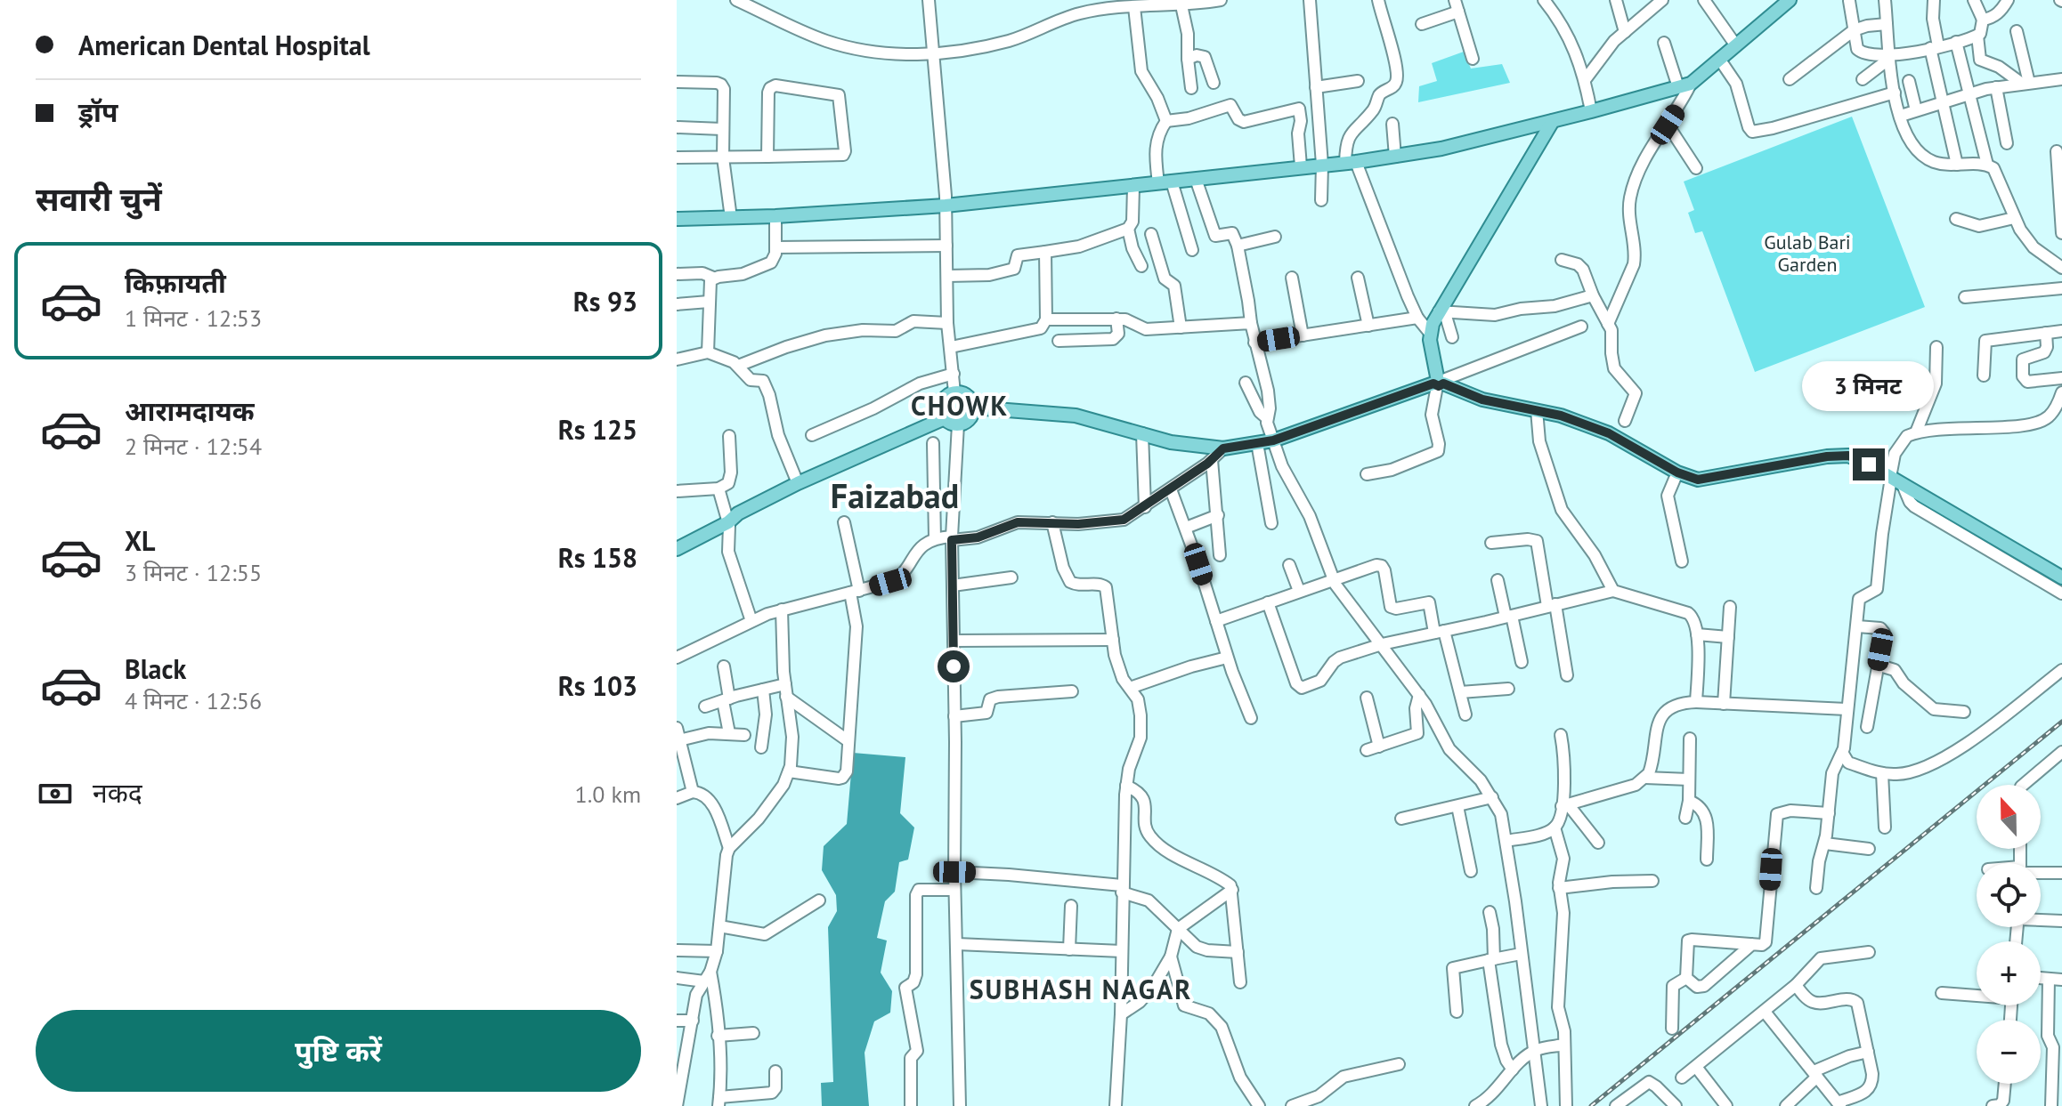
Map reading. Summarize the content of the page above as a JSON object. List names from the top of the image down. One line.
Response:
{"districts":["CHOWK","Faizabad","SUBHASH NAGAR"],"parks":["Gulab Bari Garden"],"north":"top","page":{"banner":["American Dental Hospital","ड्रॉप"],"heading":"सवारी चुनें","list":[{"name":"किफ़ायती","note":"1 मिनट · 12:53","value":"Rs 93"},{"name":"आरामदायक","note":"2 मिनट · 12:54","value":"Rs 125"},{"name":"XL","note":"3 मिनट · 12:55","value":"Rs 158"},{"name":"Black","note":"4 मिनट · 12:56","value":"Rs 103"}],"bubble":"3 मिनट","pay":["नकद","1.0 km"],"map_buttons":["+","−"],"buttons":"पुष्टि करें"}}
